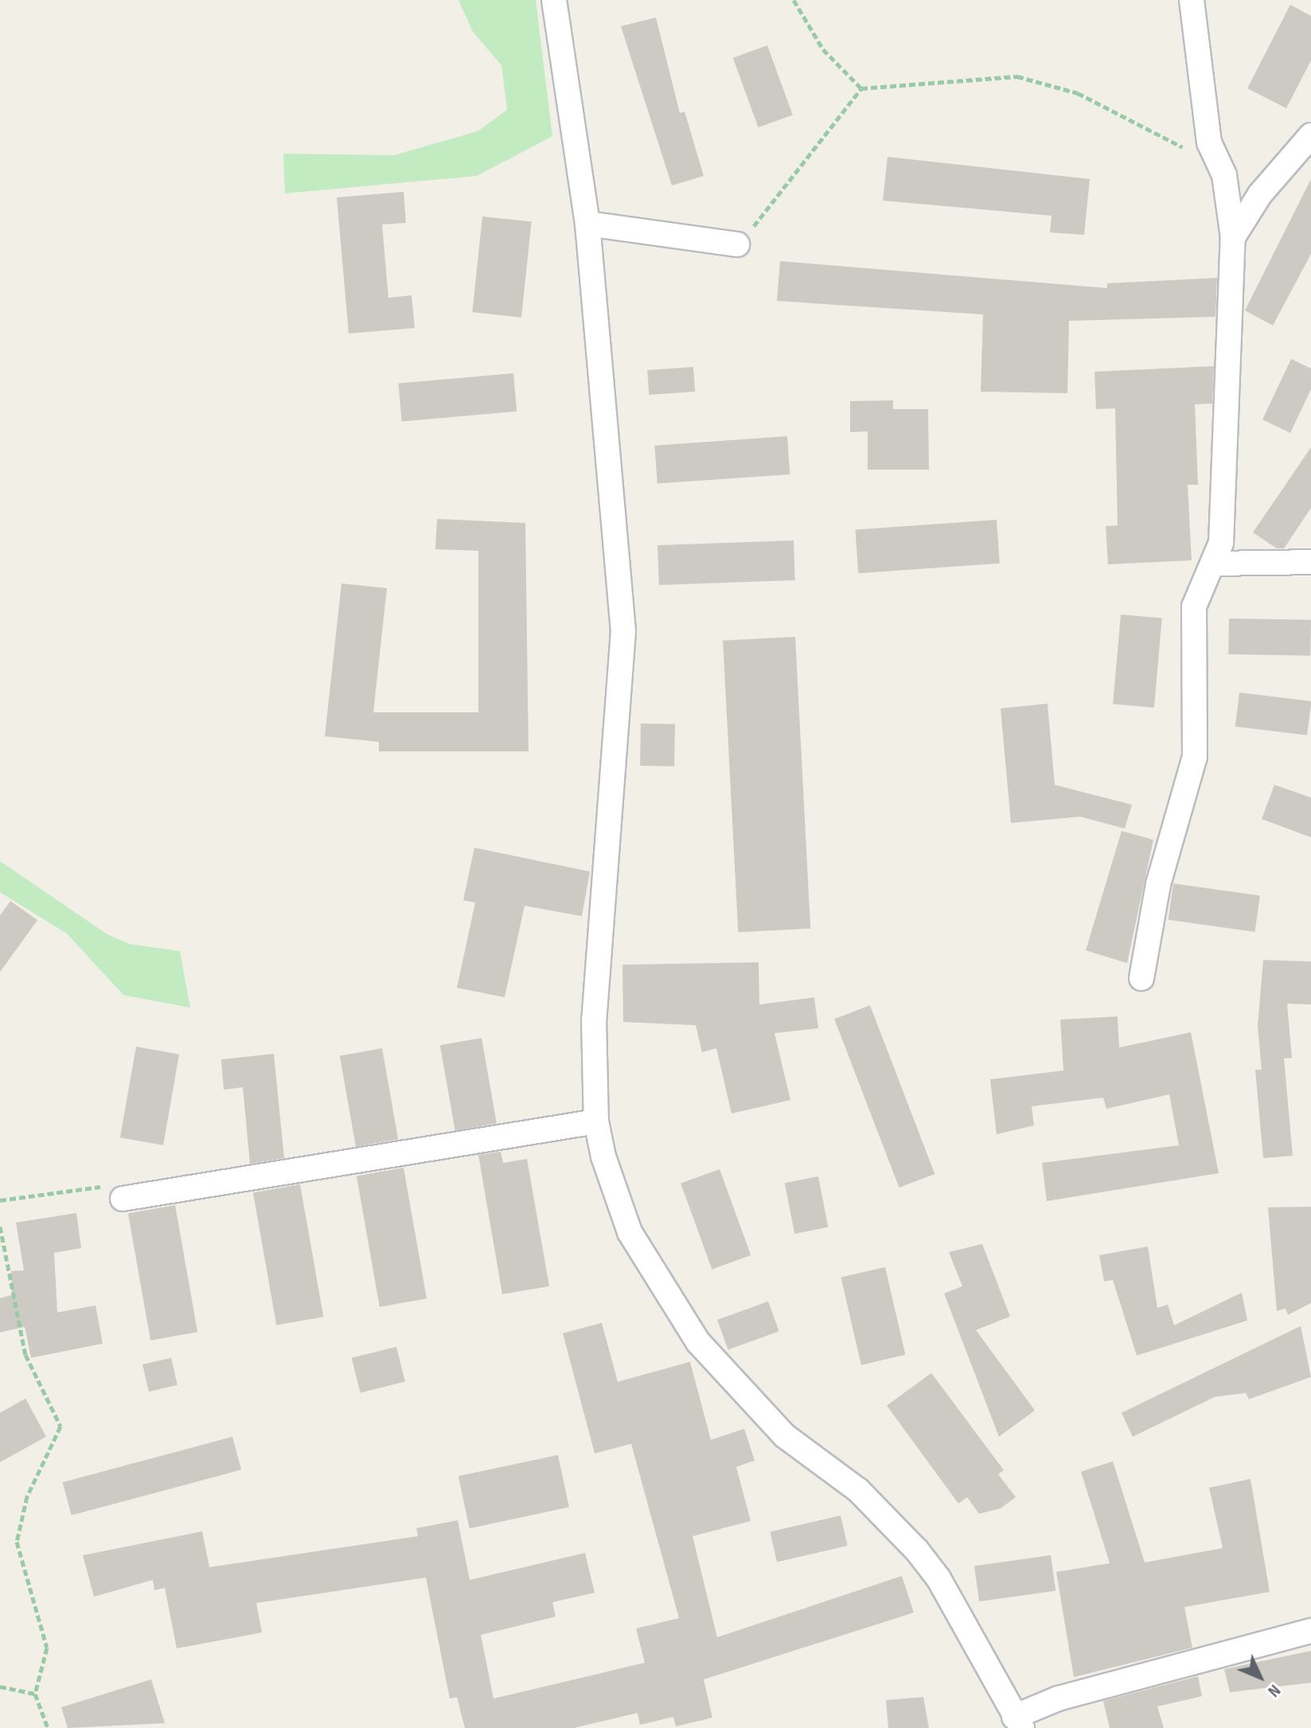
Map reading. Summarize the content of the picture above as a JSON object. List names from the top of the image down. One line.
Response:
{"north":"bottom right"}
